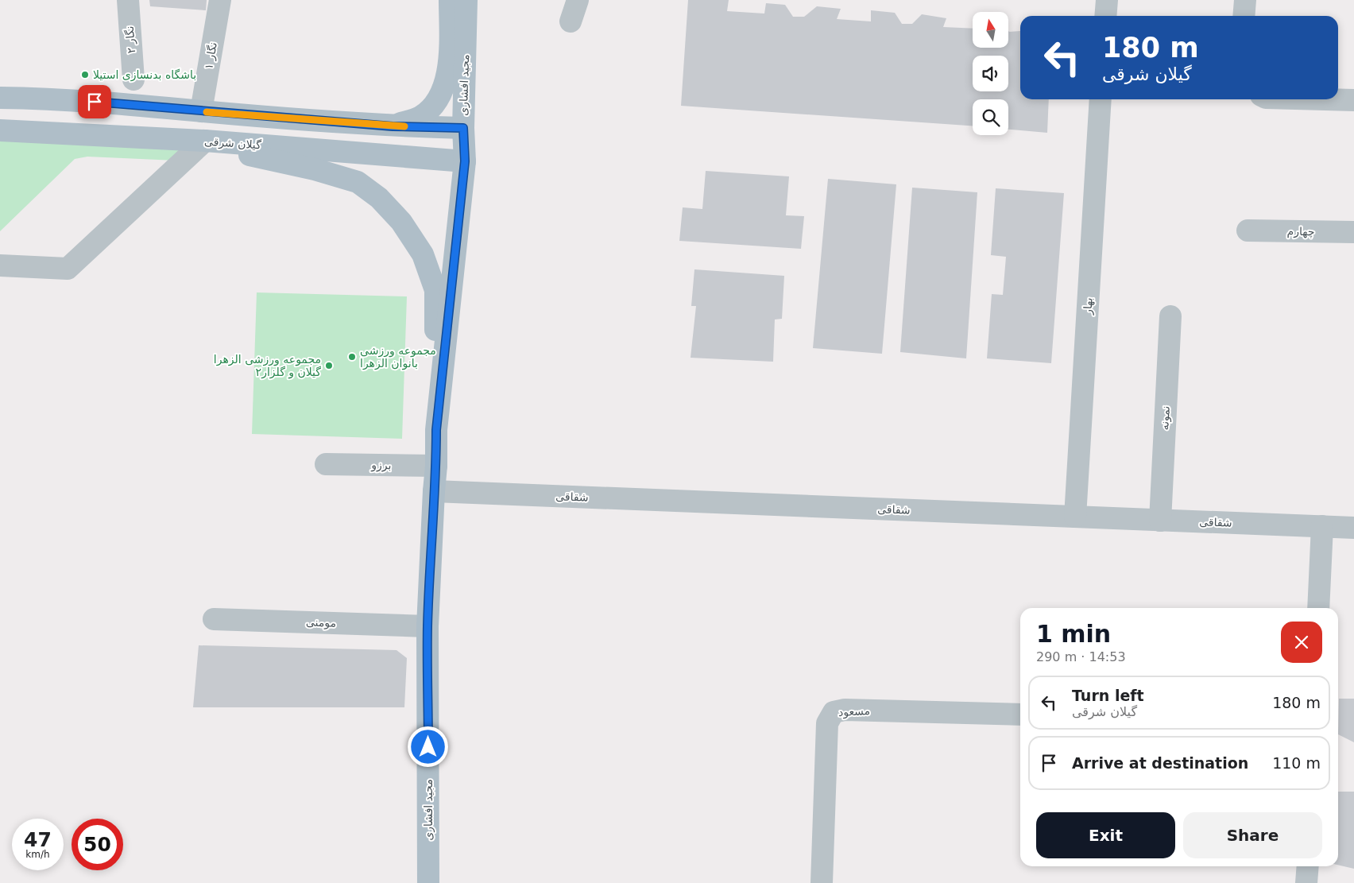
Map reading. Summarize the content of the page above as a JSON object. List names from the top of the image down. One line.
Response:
{"streets":{"main road":["مجید افشاری","گیلان شرقی"],"street":["نگار ۲","نگار ۱","چهارم","بهار","نمونه","برزو","شقاقی","مومنی","مسعود"]},"crossings":[["مجید افشاری","گیلان شرقی"],["مجید افشاری","برزو"],["مجید افشاری","شقاقی"],["مجید افشاری","مومنی"],["بهار","شقاقی"],["نمونه","شقاقی"]],"places":["باشگاه بدنسازی استیلا","مجموعه ورزشی بانوان الزهرا","مجموعه ورزشی الزهرا گیلان و گلزار۲"],"north":"top","page":{"turn":["180 m","گیلان شرقی"],"heading":["1 min","290 m · 14:53"],"list":[{"name":"Turn left","note":"گیلان شرقی","value":"180 m"},{"name":"Arrive at destination","value":"110 m"}],"buttons":["Exit","Share"],"speed":"47 km/h","limit":"50"}}
